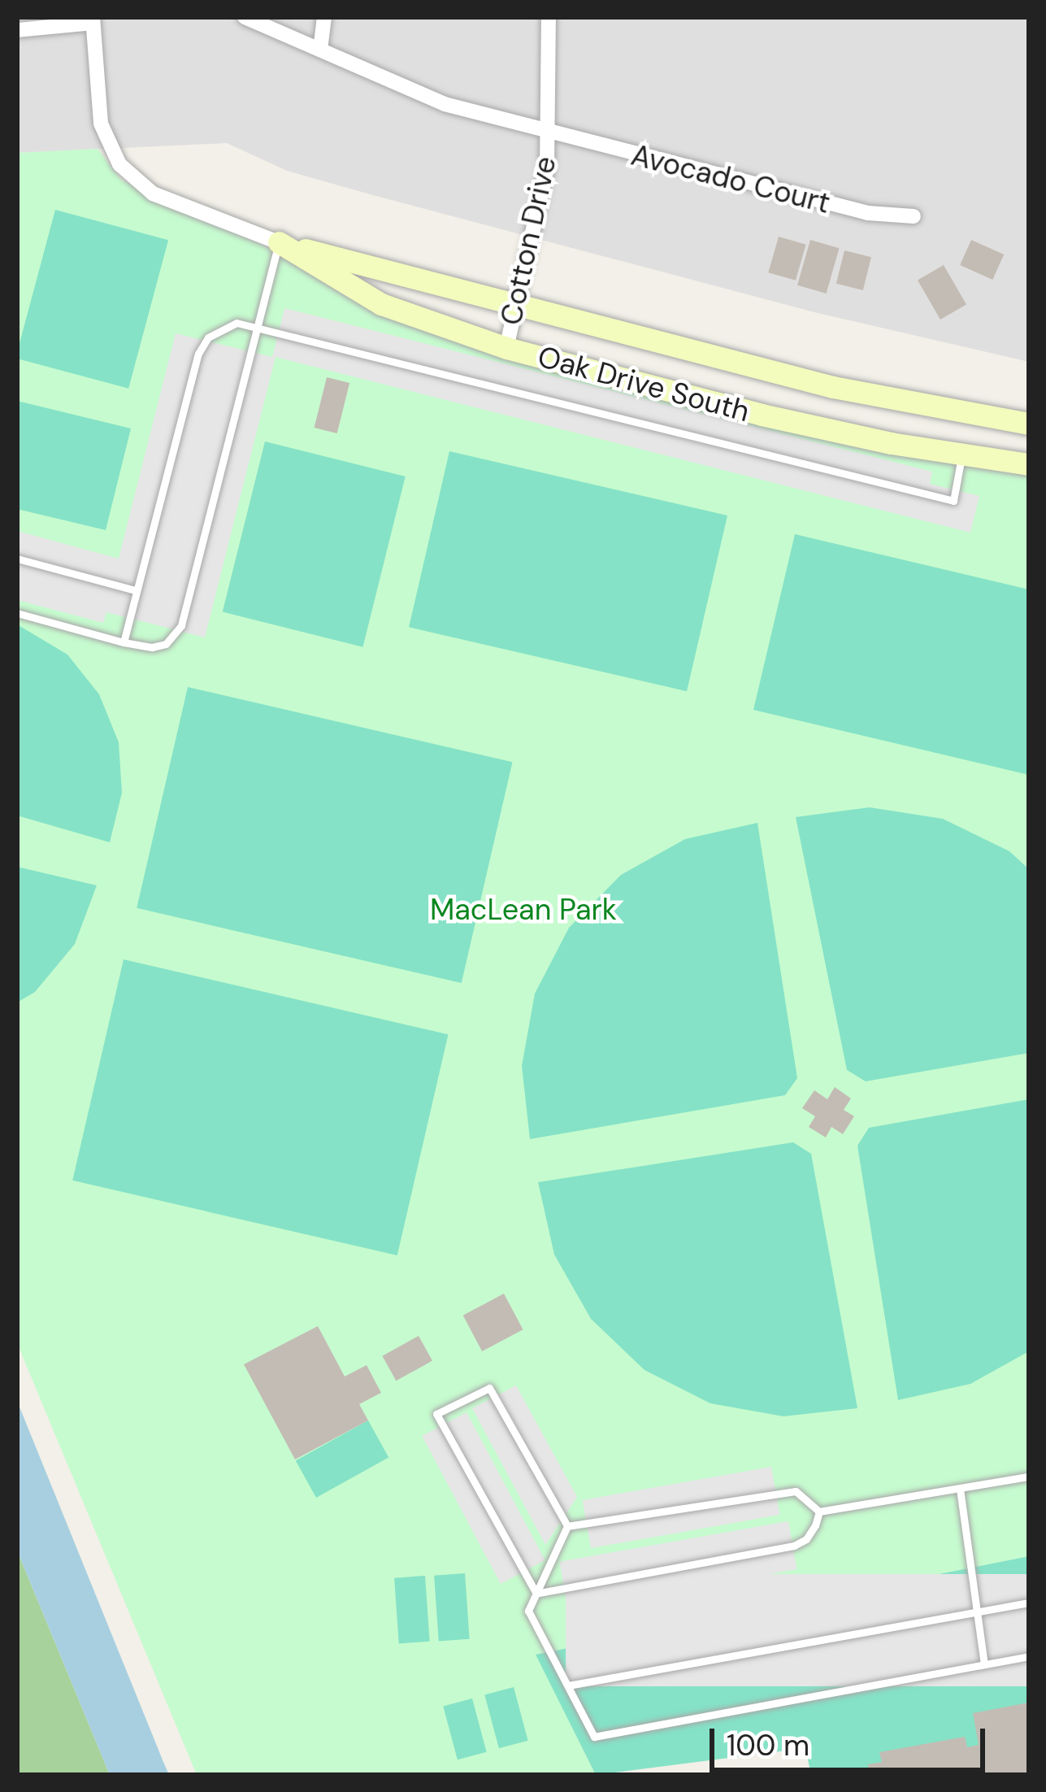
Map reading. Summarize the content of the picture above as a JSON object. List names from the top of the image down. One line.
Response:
{"streets":{"street":["Avocado Court","Cotton Drive","Oak Drive South"]},"crossings":[["Avocado Court","Cotton Drive"],["Cotton Drive","Oak Drive South"]],"parks":["MacLean Park"],"scale_bar":"100 m"}
